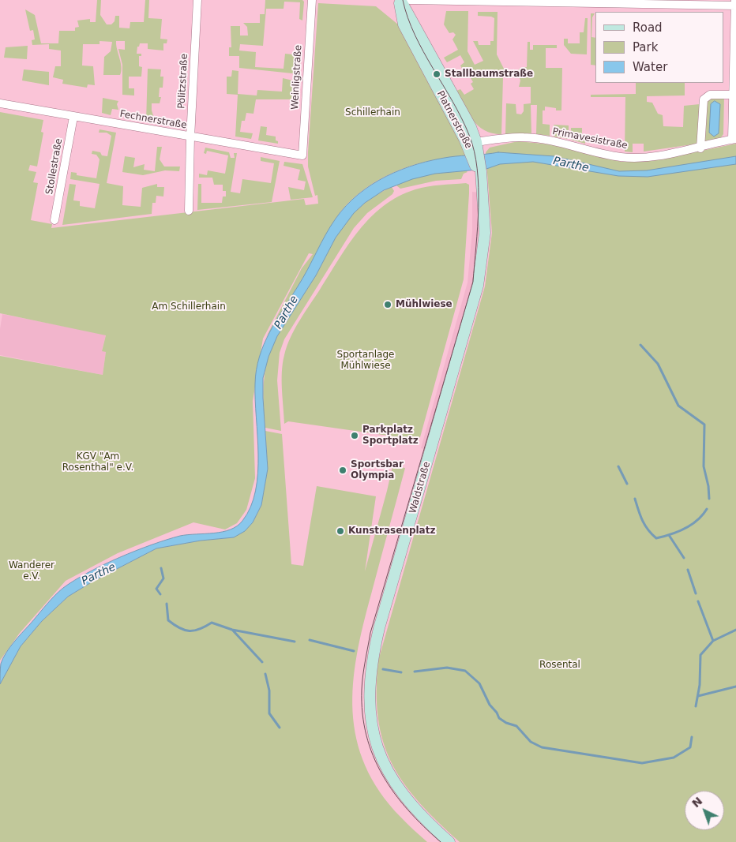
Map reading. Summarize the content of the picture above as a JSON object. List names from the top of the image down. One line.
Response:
{"streets":{"main road":["Platnerstraße","Waldstraße"],"street":["Weinligstraße","Pölitzstraße","Fechnerstraße","Primavesistraße","Stollestraße"]},"crossings":[["Weinligstraße","Fechnerstraße"],["Pölitzstraße","Fechnerstraße"],["Fechnerstraße","Stollestraße"],["Platnerstraße","Primavesistraße"],["Platnerstraße","Waldstraße"],["Primavesistraße","Waldstraße"]],"water":["Parthe"],"parks":["Schillerhain","Am Schillerhain","Sportanlage Mühlwiese","KGV \"Am Rosenthal\" e.V.","Wanderer e.V.","Rosental"],"places":["Stallbaumstraße","Mühlwiese","Parkplatz Sportplatz","Sportsbar Olympia","Kunstrasenplatz"],"legend":["Road","Park","Water"],"north":"top left"}
